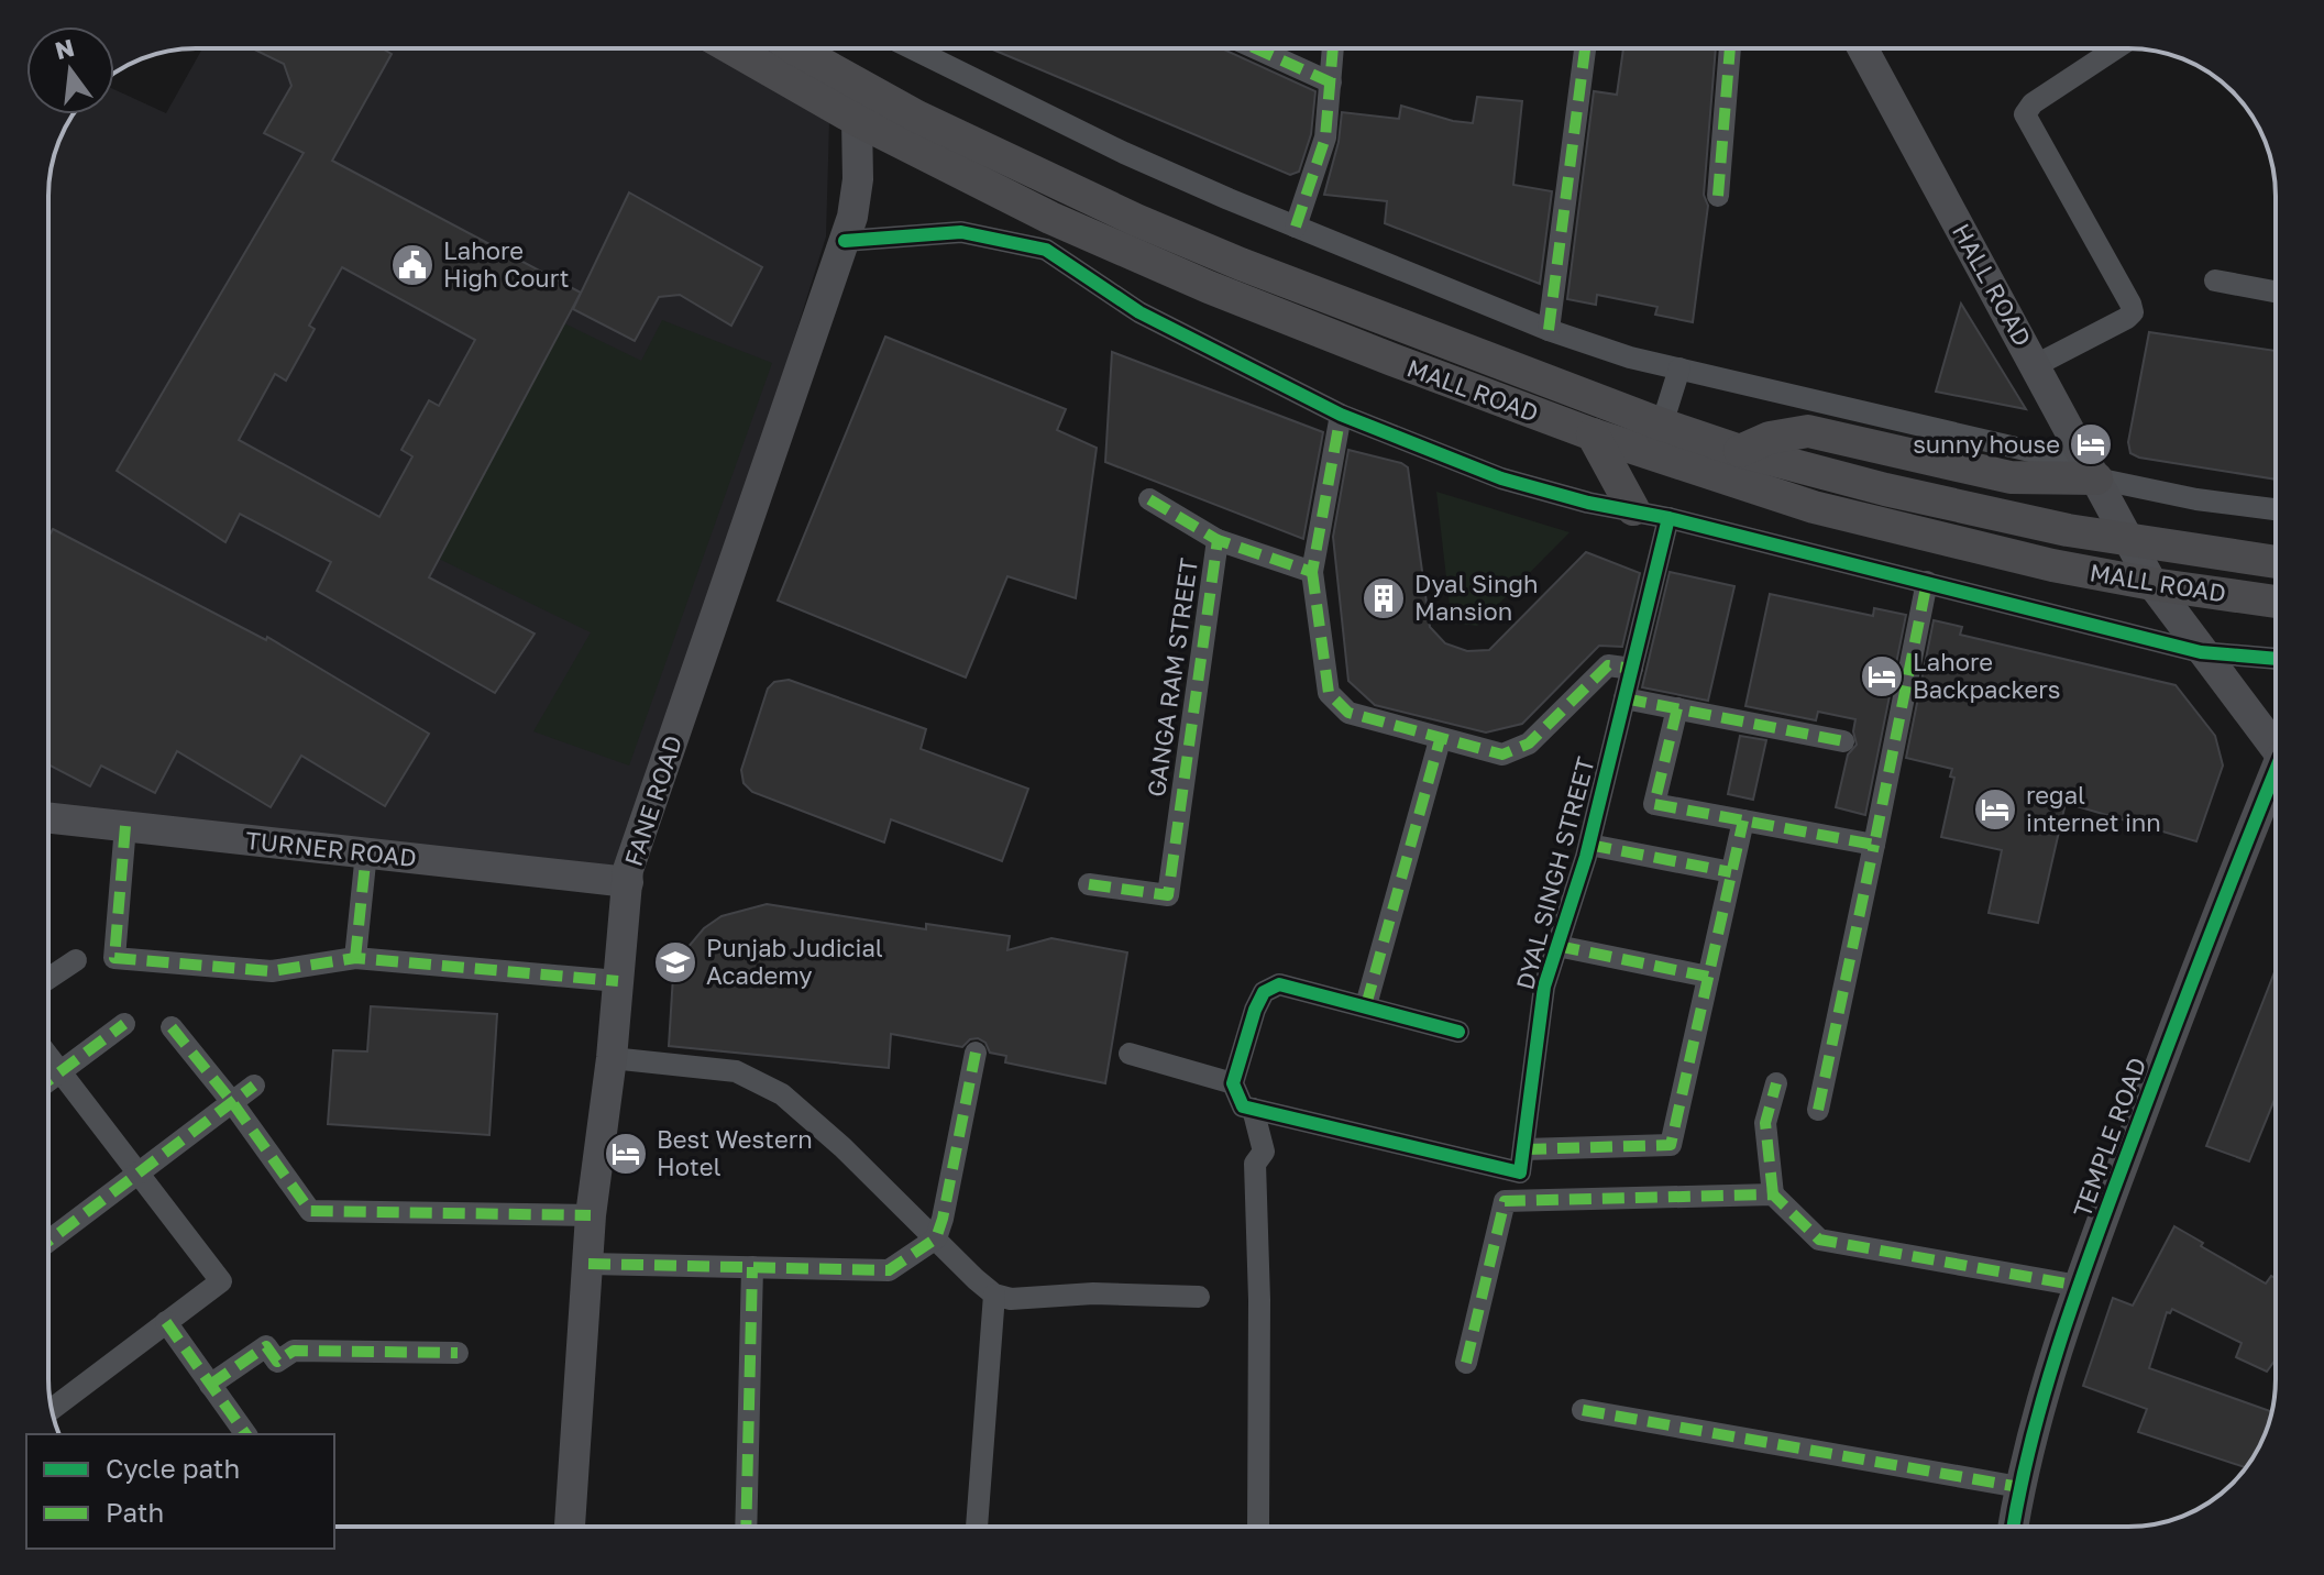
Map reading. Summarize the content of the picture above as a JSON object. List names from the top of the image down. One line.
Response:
{"streets":{"main road":["HALL ROAD","MALL ROAD","FANE ROAD","TURNER ROAD","TEMPLE ROAD"],"street":["GANGA RAM STREET","DYAL SINGH STREET"]},"crossings":[["HALL ROAD","MALL ROAD"],["MALL ROAD","FANE ROAD"],["FANE ROAD","TURNER ROAD"]],"places":{"public building":["Lahore High Court"],"hotel":["sunny house","Lahore Backpackers","regal internet inn","Best Western Hotel"],"building":["Dyal Singh Mansion"],"school or university":["Punjab Judicial Academy"]},"legend":["Cycle path","Path"],"north":"top"}
